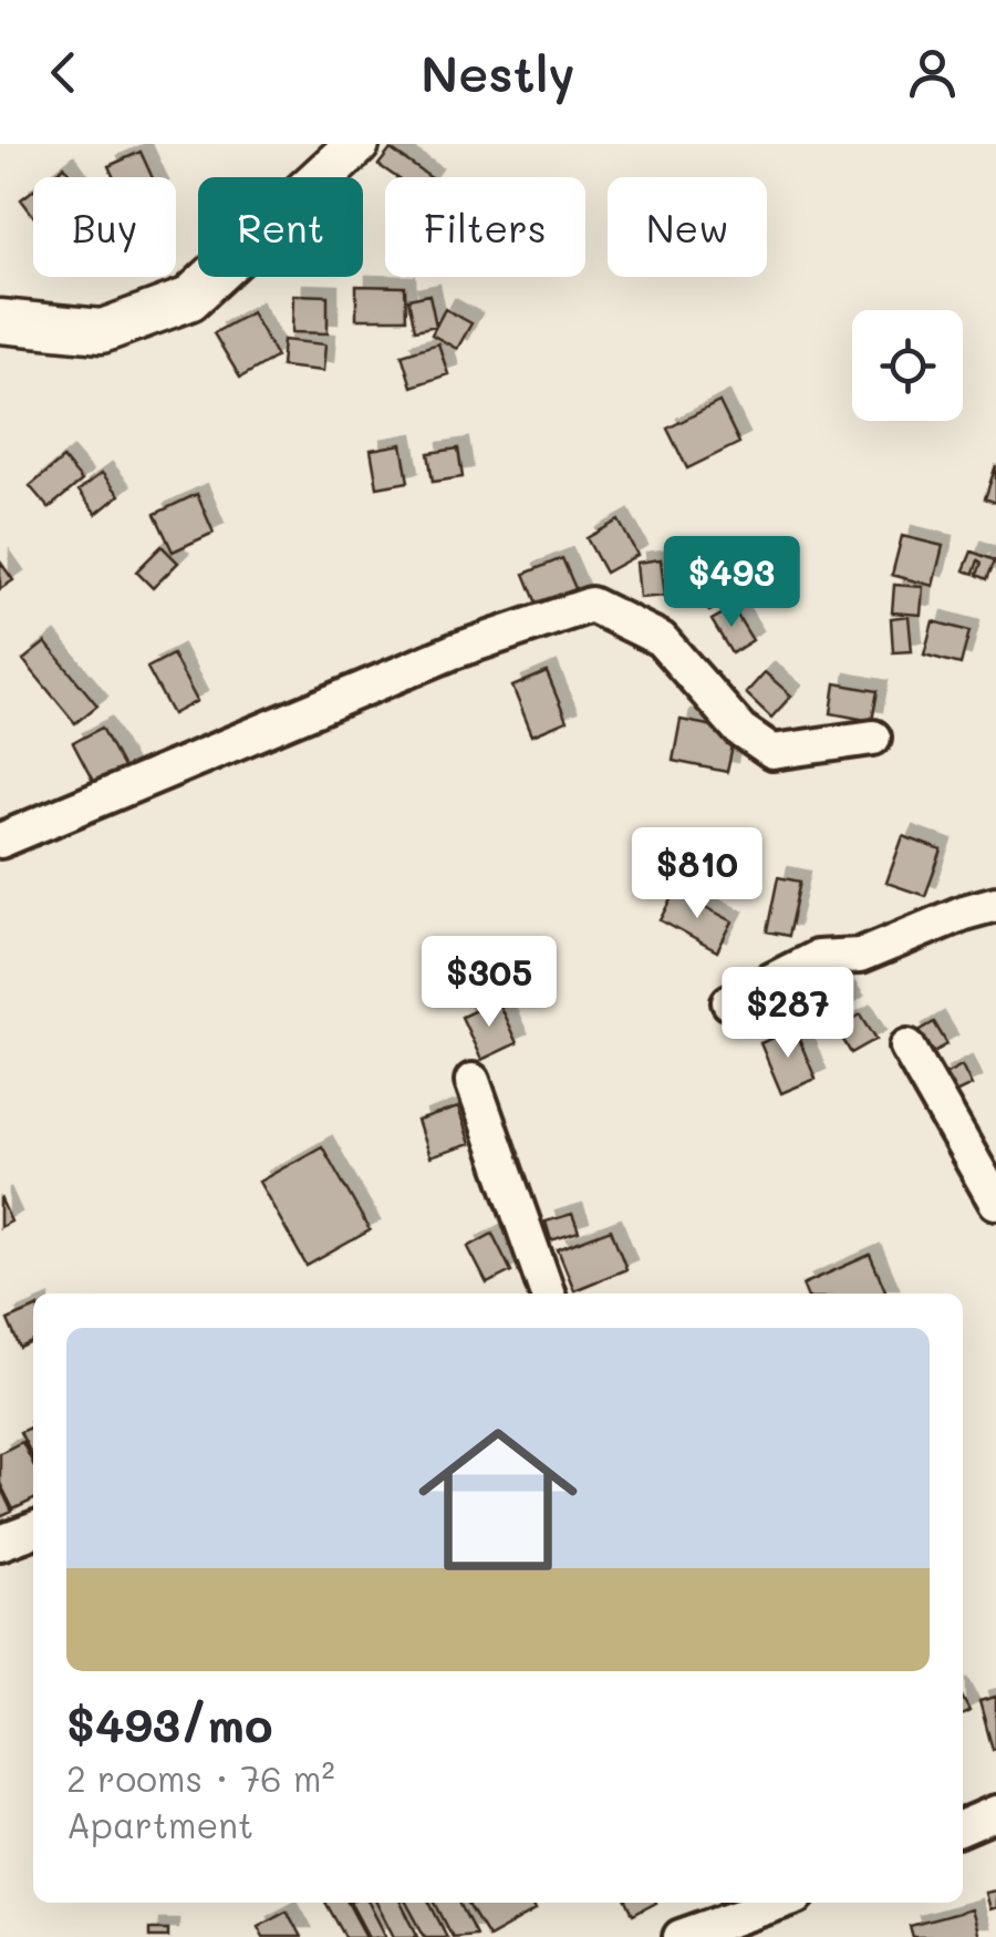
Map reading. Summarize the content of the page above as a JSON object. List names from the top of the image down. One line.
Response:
{"page":{"header":"Nestly","chip":["Buy","Rent","Filters","New"],"price":["$493","$810","$305","$287"],"list":[{"name":"$493/mo","note":"2 rooms · 76 m² · Apartment"}]}}
